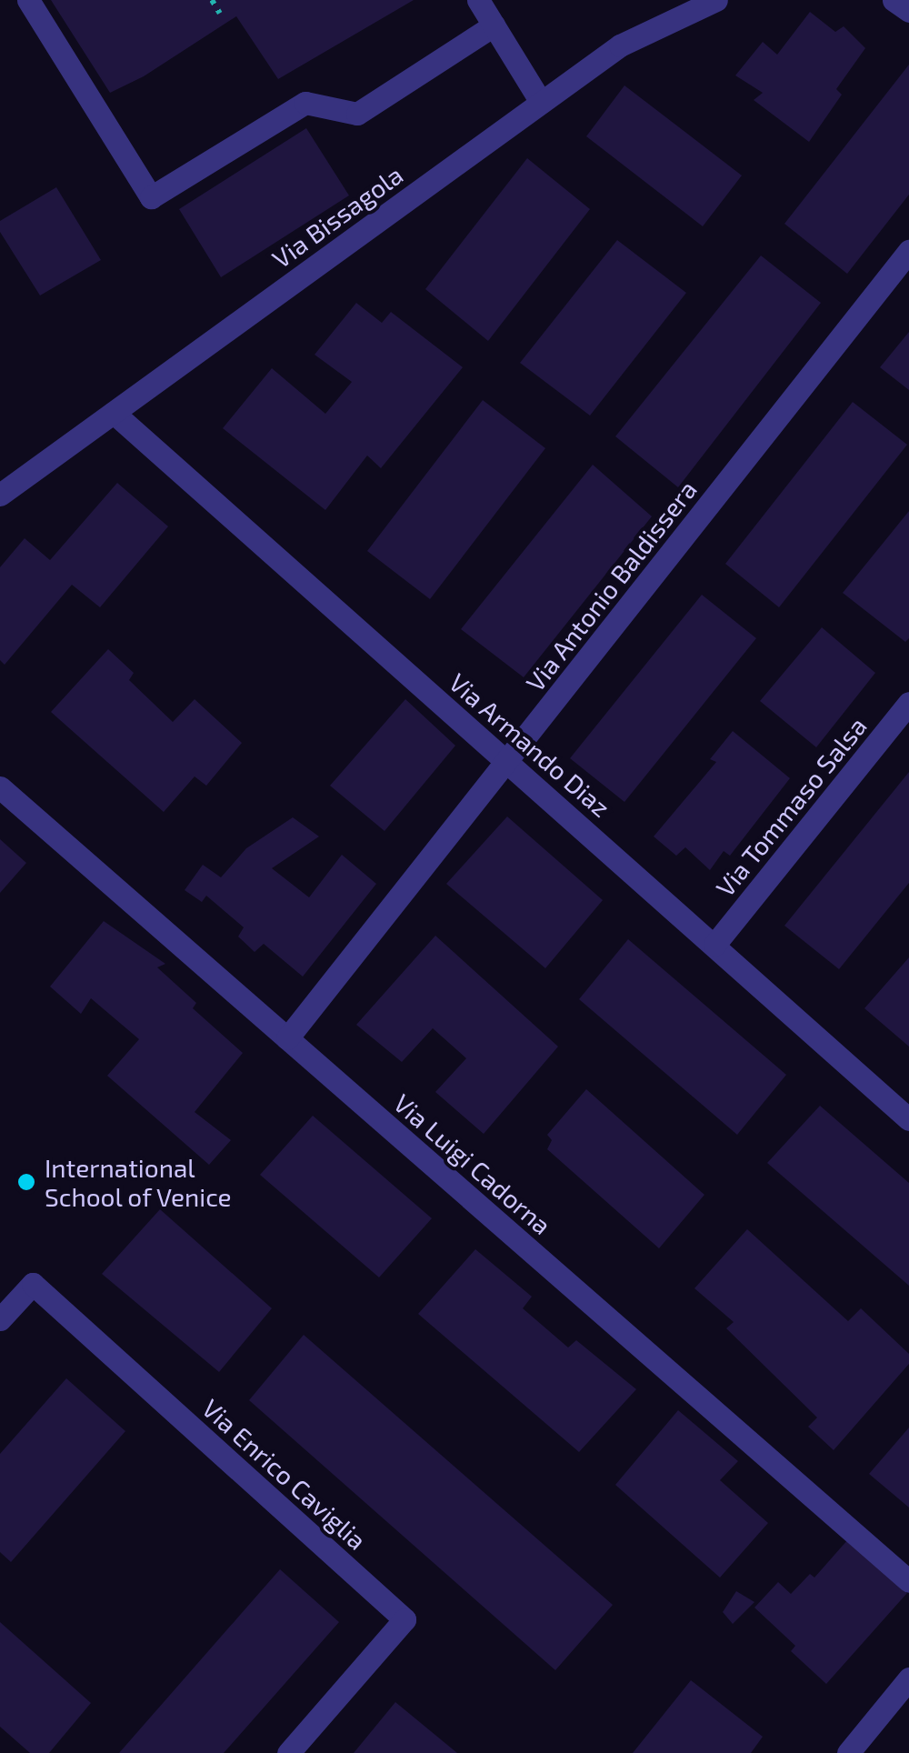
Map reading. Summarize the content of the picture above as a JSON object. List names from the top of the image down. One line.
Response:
{"streets":{"street":["Via Bissagola","Via Antonio Baldissera","Via Armando Diaz","Via Tommaso Salsa","Via Luigi Cadorna","Via Enrico Caviglia"]},"crossings":[["Via Bissagola","Via Armando Diaz"],["Via Antonio Baldissera","Via Armando Diaz"],["Via Antonio Baldissera","Via Luigi Cadorna"],["Via Armando Diaz","Via Tommaso Salsa"]],"places":["International School of Venice"]}
